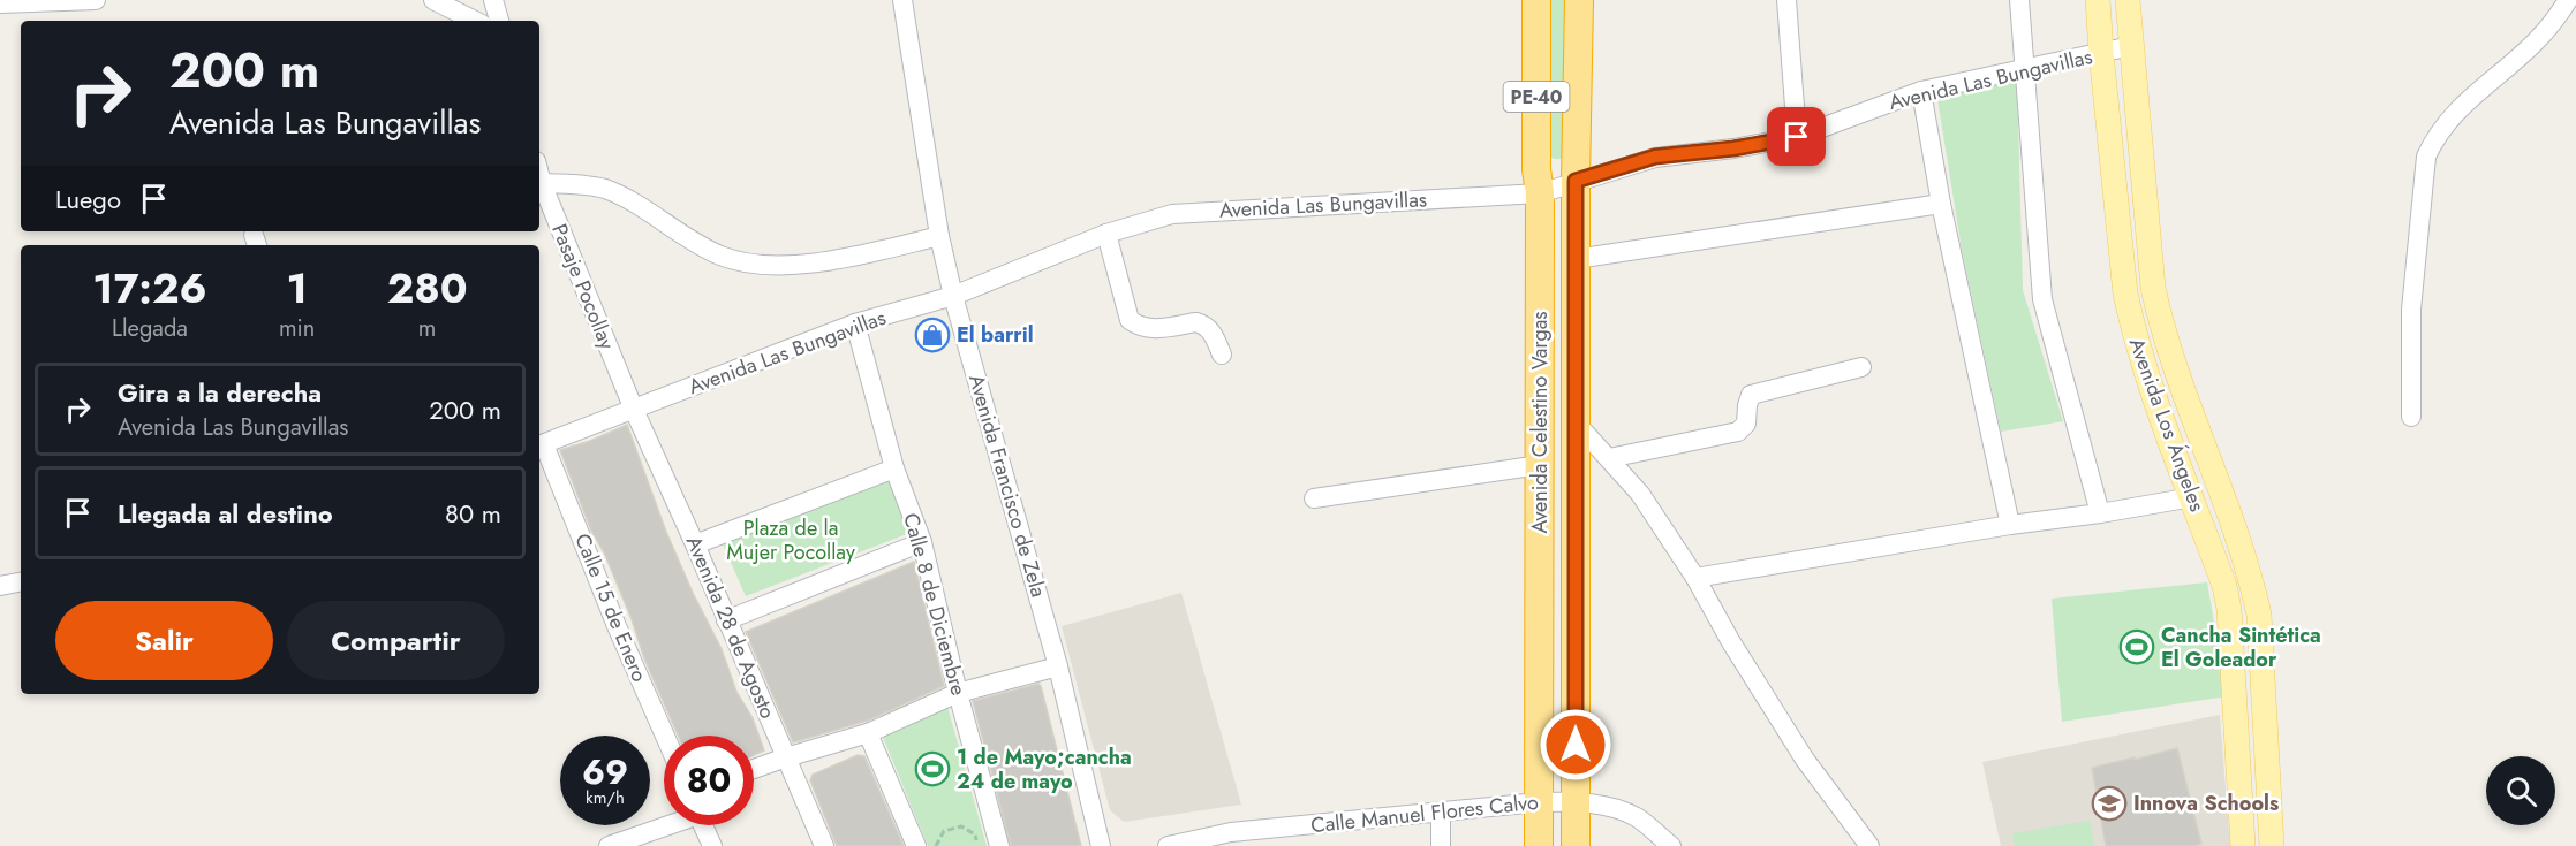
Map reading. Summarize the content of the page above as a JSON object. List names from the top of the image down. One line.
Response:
{"streets":{"highway":["PE-40","Avenida Celestino Vargas"],"main road":["Avenida Los Ángeles"],"street":["Avenida Las Bungavillas","Pasaje Pocollay","Avenida Francisco de Zela","Calle 8 de Diciembre","Calle 15 de Enero","Avenida 28 de Agosto","Calle Manuel Flores Calvo"]},"crossings":[["Avenida Las Bungavillas","Pasaje Pocollay"],["Avenida Las Bungavillas","Avenida Celestino Vargas"],["Avenida Las Bungavillas","Avenida Los Ángeles"],["Avenida Las Bungavillas","Avenida Francisco de Zela"],["Avenida Las Bungavillas","Calle 8 de Diciembre"],["Avenida Las Bungavillas","Calle 15 de Enero"],["Avenida Las Bungavillas","Avenida 28 de Agosto"],["Pasaje Pocollay","Avenida 28 de Agosto"],["Avenida Celestino Vargas","Calle Manuel Flores Calvo"]],"parks":["Plaza de la Mujer Pocollay"],"places":{"shop":["El barril"],"sports":["Cancha Sintética El Goleador","1 de Mayo;cancha 24 de mayo"],"school or university":["Innova Schools"]},"page":{"turn":["200 m","Avenida Las Bungavillas"],"then":"Luego","eta":["17:26","Llegada","1","min","280","m"],"list":[{"name":"Gira a la derecha","note":"Avenida Las Bungavillas","value":"200 m"},{"name":"Llegada al destino","value":"80 m"}],"buttons":["Salir","Compartir"],"speed":"69 km/h","limit":"80"}}
